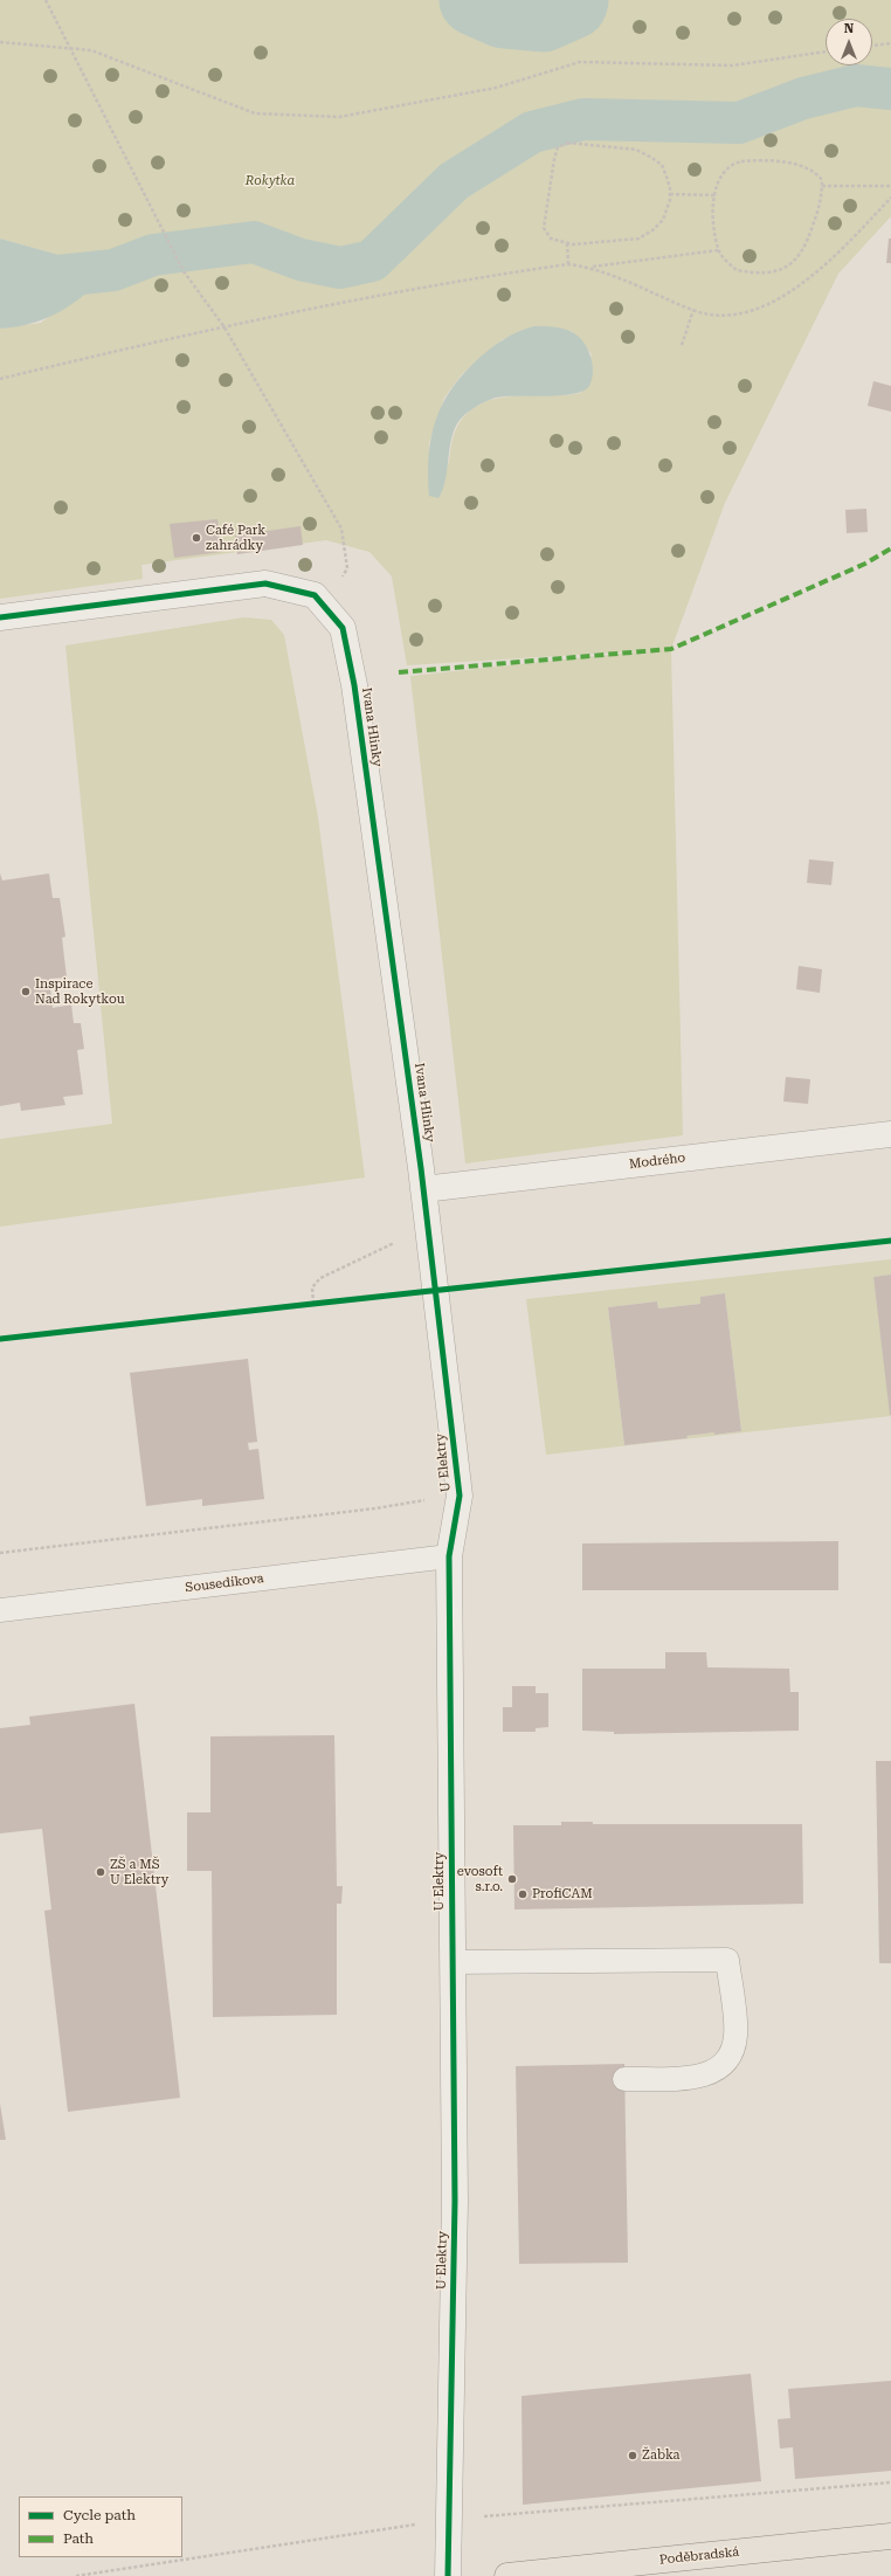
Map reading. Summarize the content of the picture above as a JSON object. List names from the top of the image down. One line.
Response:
{"streets":{"main road":["Poděbradská"],"street":["Ivana Hlinky","Modrého","U Elektry"],"lane":["Sousedíkova"]},"crossings":[["Ivana Hlinky","Modrého"],["Ivana Hlinky","U Elektry"],["Modrého","U Elektry"],["U Elektry","Sousedíkova"]],"parks":["Rokytka"],"places":["Café Park zahrádky","Inspirace Nad Rokytkou","ZŠ a MŠ U Elektry","evosoft s.r.o.","ProfiCAM","Žabka"],"legend":["Cycle path","Path"],"north":"top"}
